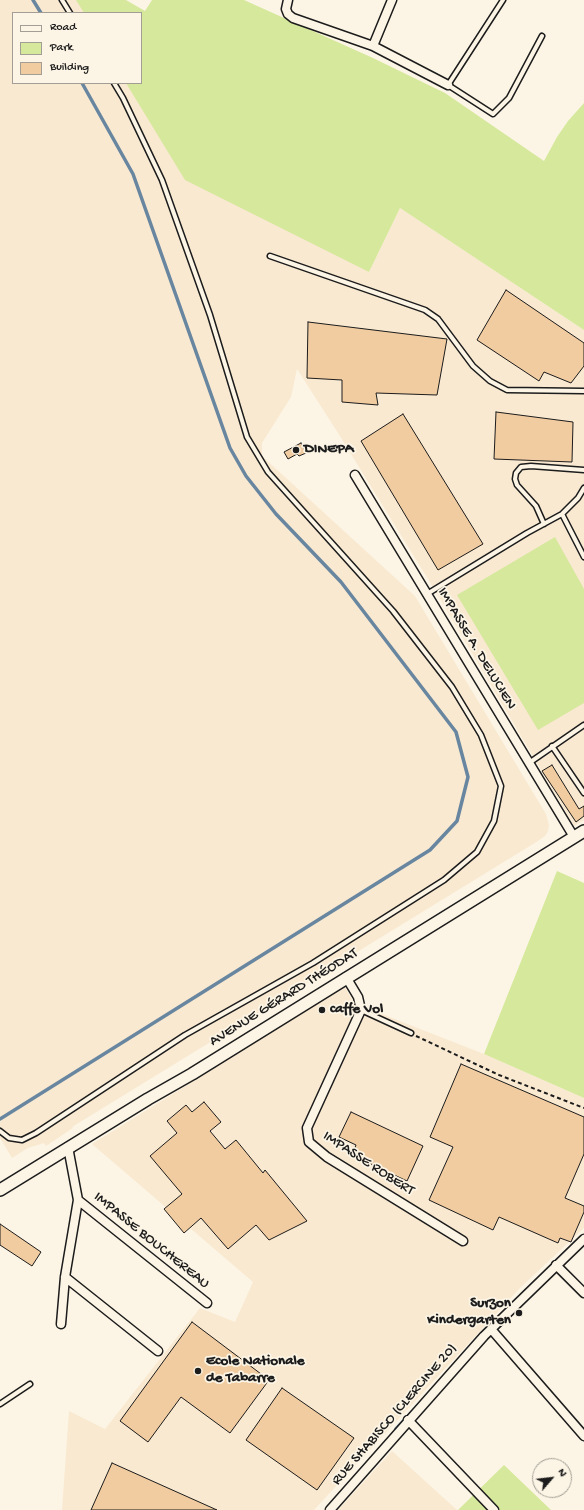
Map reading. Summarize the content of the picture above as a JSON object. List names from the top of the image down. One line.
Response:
{"streets":{"street":["IMPASSE A. DELUCIEN","AVENUE GÉRARD THÉODAT","IMPASSE ROBERT","IMPASSE BOUCHEREAU","RUE SHABISCO (CLERCINE 20)"]},"crossings":[["IMPASSE A. DELUCIEN","AVENUE GÉRARD THÉODAT"],["AVENUE GÉRARD THÉODAT","IMPASSE BOUCHEREAU"]],"places":["DINEPA","caffe Vol","Surzon Kindergarten","Ecole Nationale de Tabarre"],"legend":["Road","Park","Building"],"north":"top right"}
